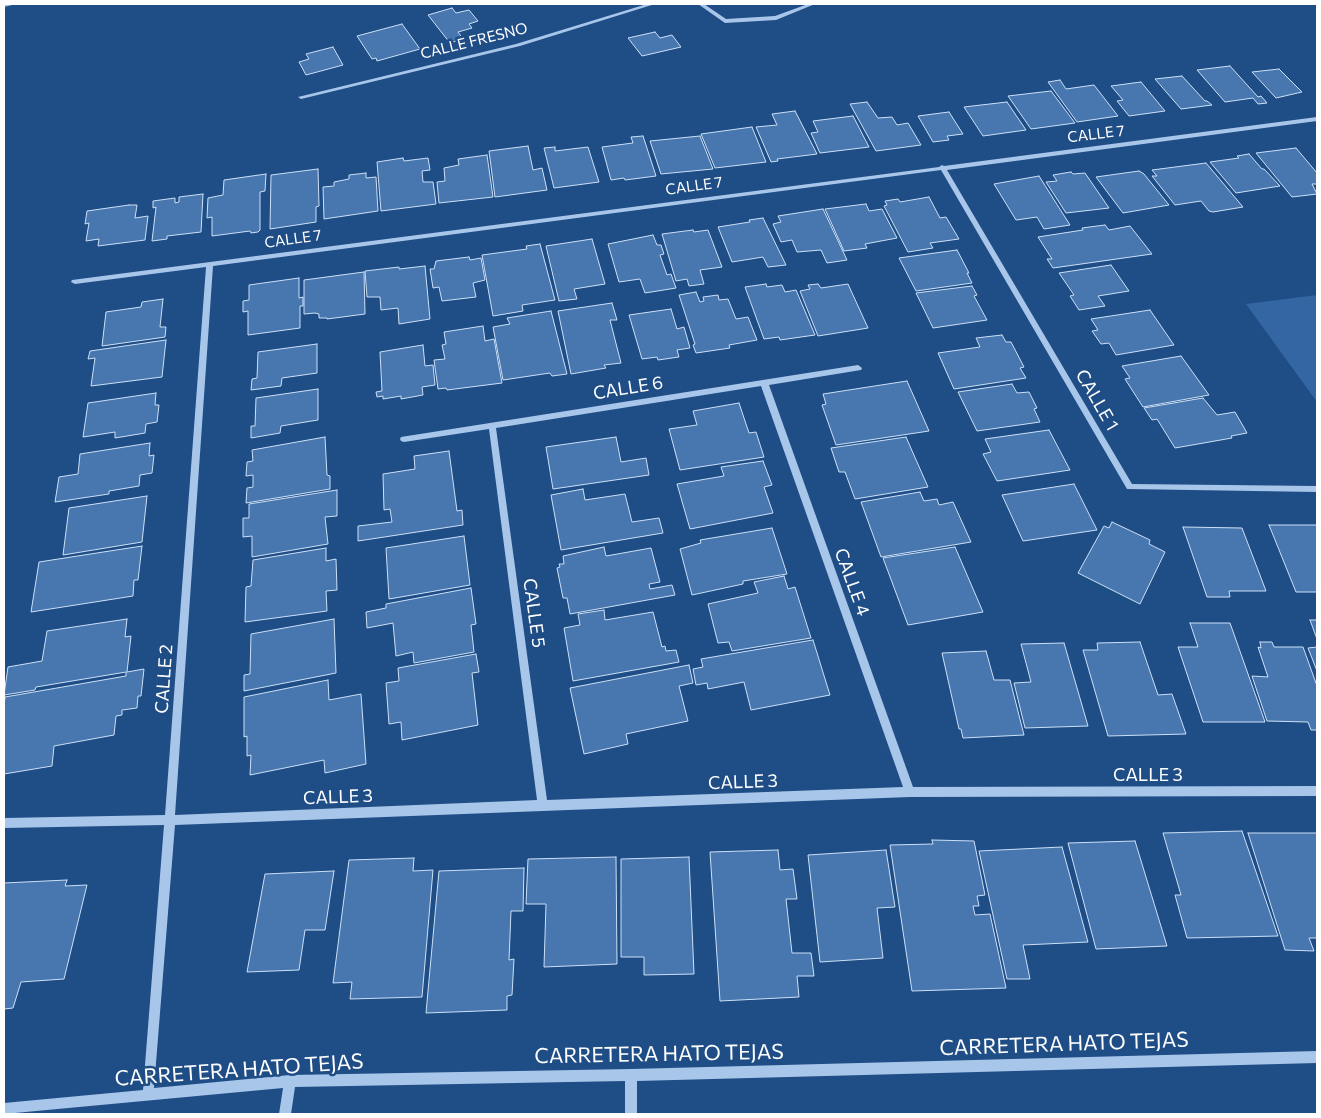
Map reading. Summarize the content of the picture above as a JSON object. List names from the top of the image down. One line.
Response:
{"streets":{"street":["CALLE FRESNO","CALLE 7","CALLE 6","CALLE 1","CALLE 4","CALLE 5","CALLE 2","CALLE 3","CARRETERA HATO TEJAS"]},"crossings":[["CALLE 7","CALLE 1"],["CALLE 7","CALLE 2"],["CALLE 6","CALLE 4"],["CALLE 6","CALLE 5"],["CALLE 4","CALLE 3"],["CALLE 5","CALLE 3"],["CALLE 2","CALLE 3"],["CALLE 2","CARRETERA HATO TEJAS"]]}
